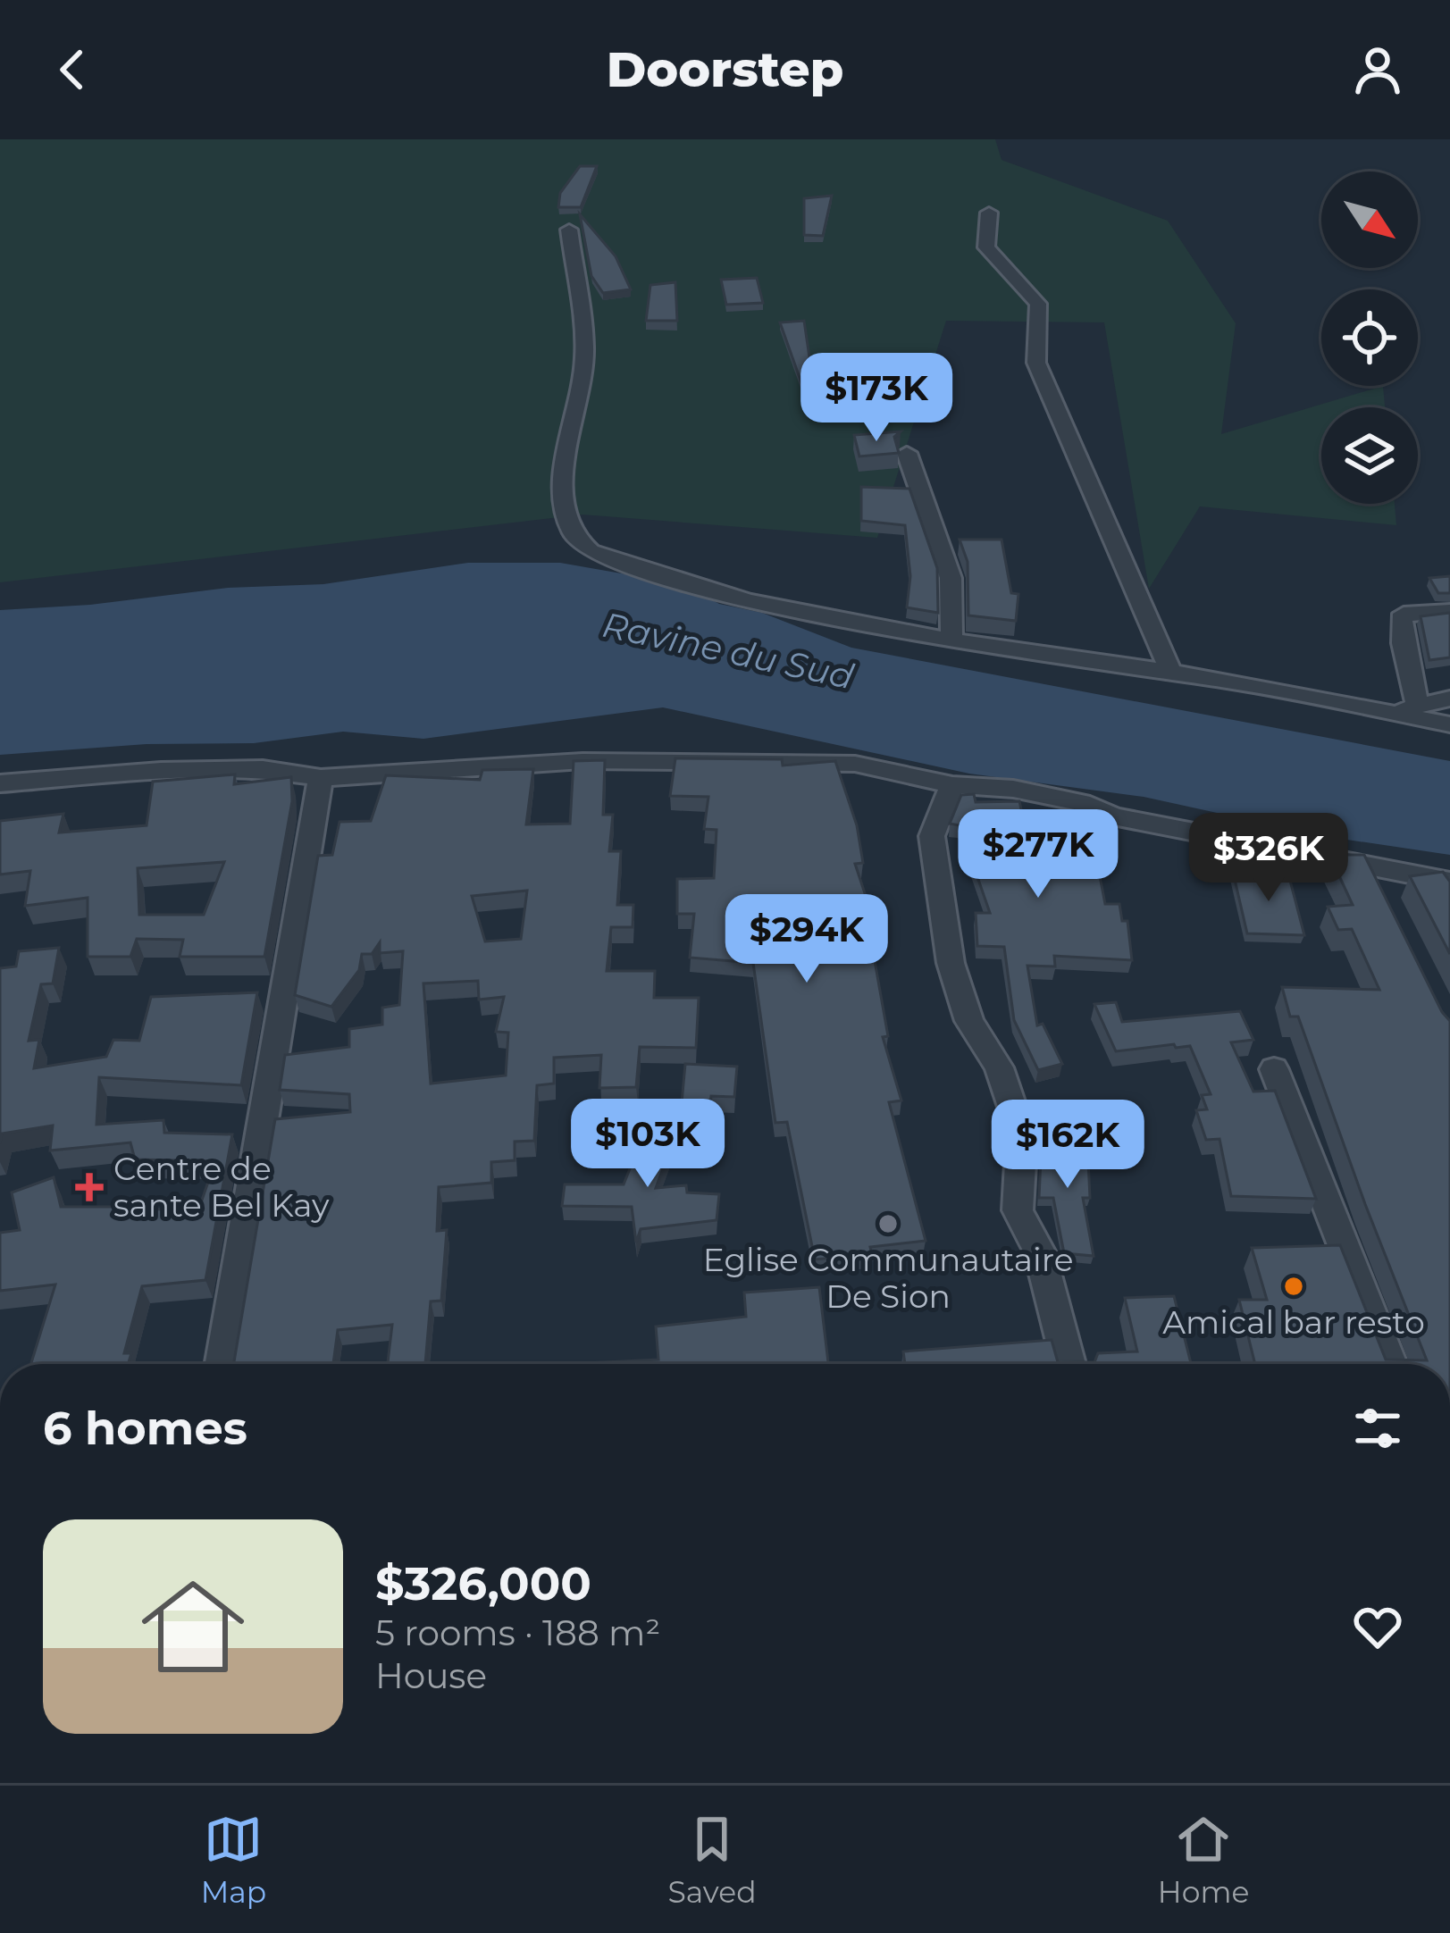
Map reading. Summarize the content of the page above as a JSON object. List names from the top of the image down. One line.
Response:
{"water":["Ravine du Sud"],"places":{"health":["Centre de sante Bel Kay"],"other":["Eglise Communautaire De Sion","Amical bar resto"]},"north":"bottom right","page":{"header":"Doorstep","price":["$173K","$277K","$326K","$294K","$103K","$162K"],"heading":"6 homes","list":[{"name":"$326,000","note":"5 rooms · 188 m² · House"}],"tabs":["Map","Saved","Home"]}}
